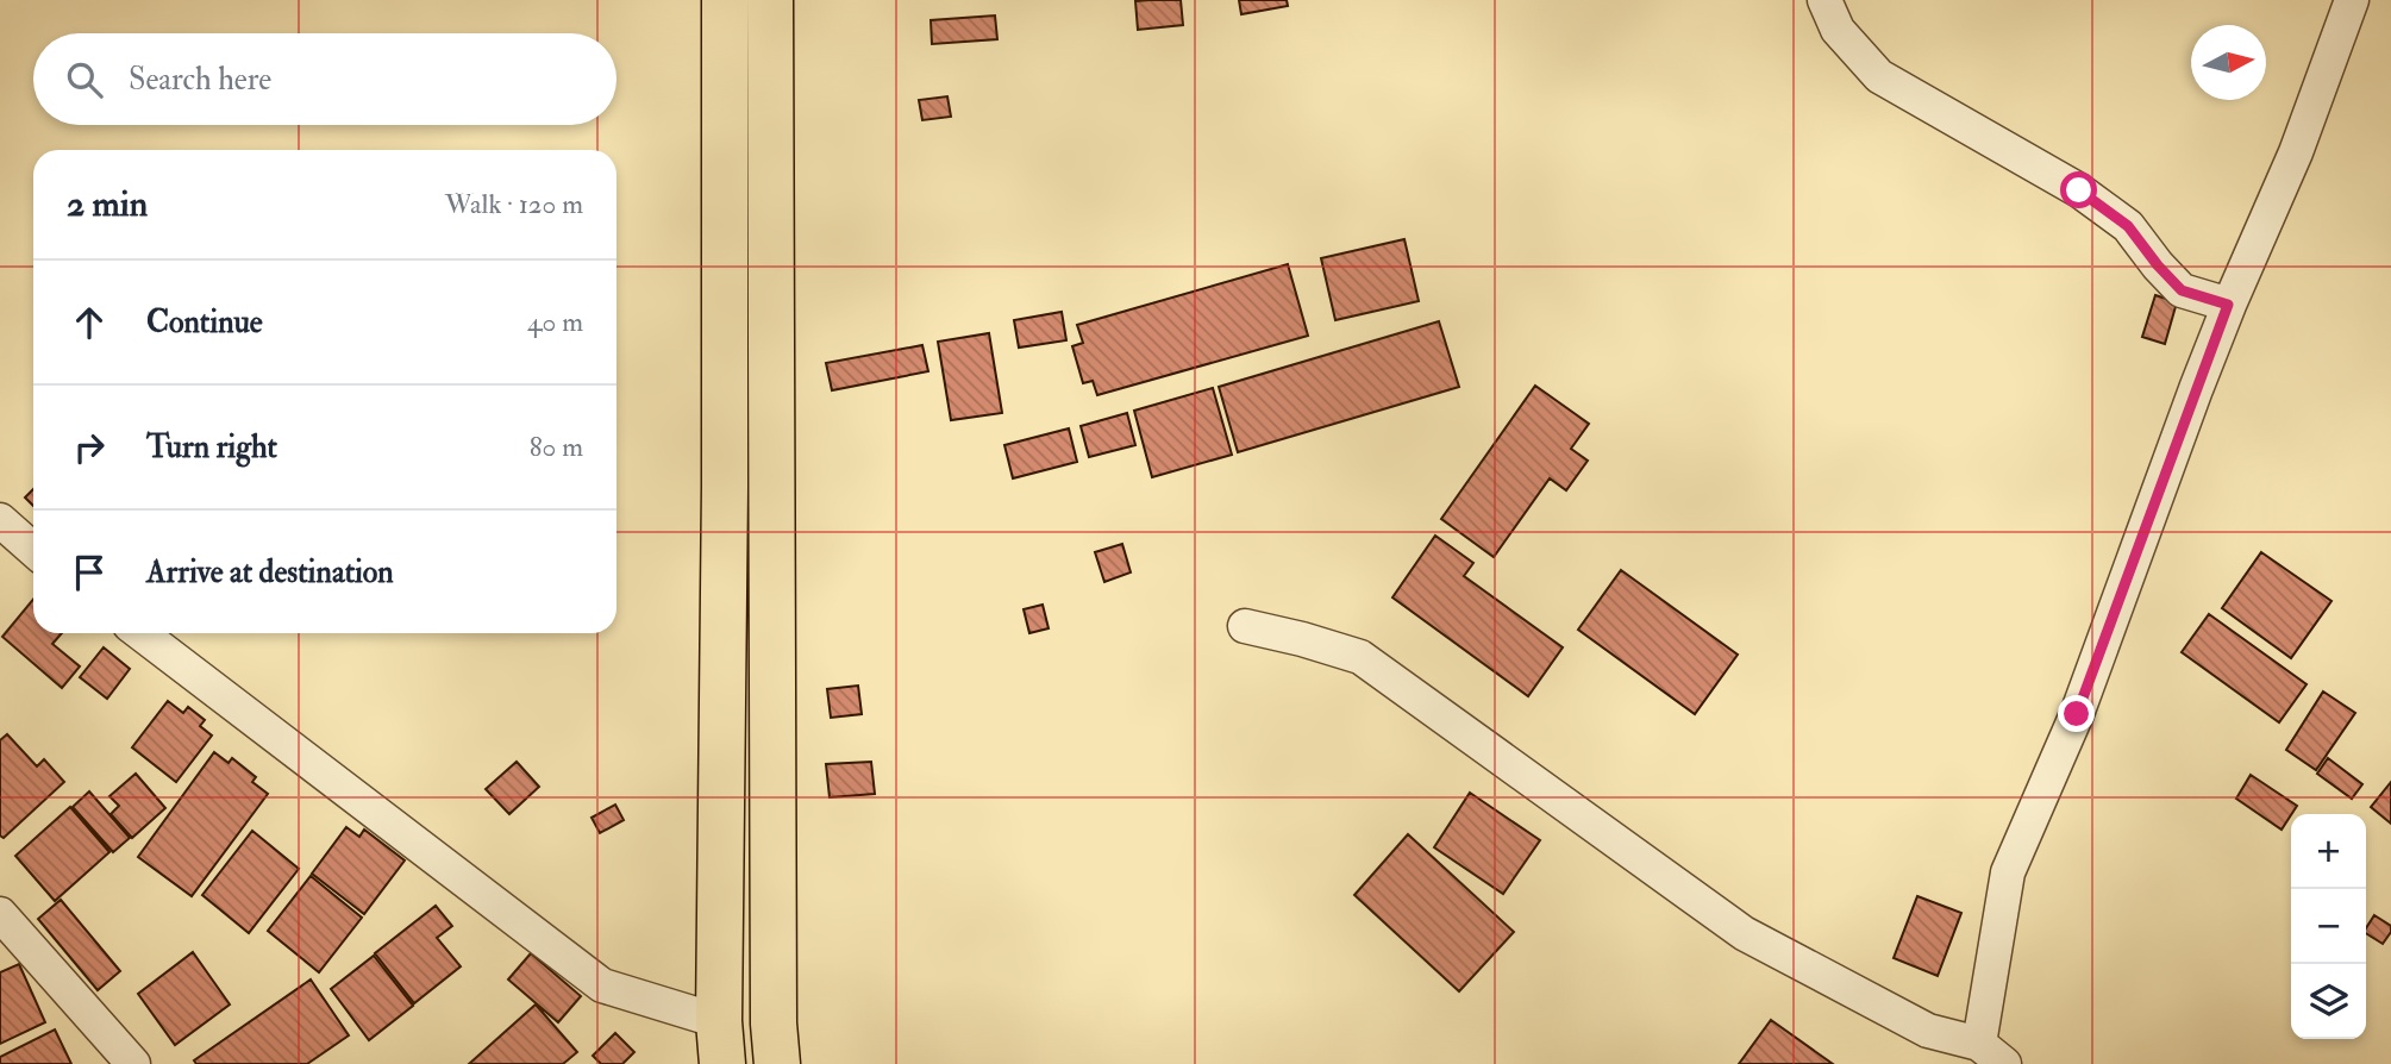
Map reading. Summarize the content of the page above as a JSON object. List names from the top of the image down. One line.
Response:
{"north":"right","page":{"search":"Search here","heading":["2 min","Walk · 120 m"],"list":[["Continue","40 m"],["Turn right","80 m"],"Arrive at destination"],"map_buttons":["+","−"]}}
